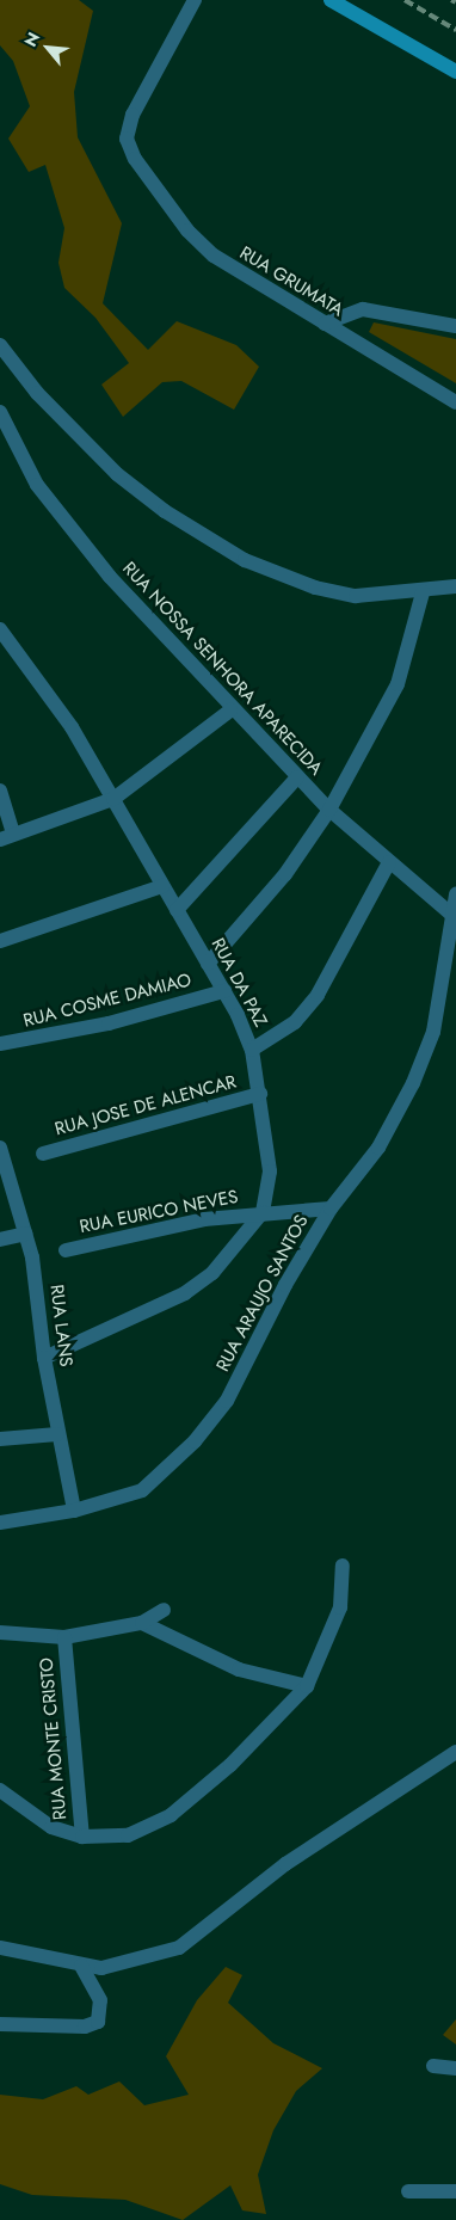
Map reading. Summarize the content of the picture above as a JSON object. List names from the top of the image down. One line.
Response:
{"streets":{"street":["RUA GRUMATA","RUA NOSSA SENHORA APARECIDA","RUA DA PAZ","RUA COSME DAMIAO","RUA JOSE DE ALENCAR","RUA EURICO NEVES","RUA ARAUJO SANTOS","RUA LANS","RUA MONTE CRISTO"]},"crossings":[["RUA NOSSA SENHORA APARECIDA","RUA ARAUJO SANTOS"],["RUA DA PAZ","RUA COSME DAMIAO"],["RUA DA PAZ","RUA JOSE DE ALENCAR"],["RUA DA PAZ","RUA EURICO NEVES"],["RUA DA PAZ","RUA LANS"],["RUA EURICO NEVES","RUA ARAUJO SANTOS"],["RUA ARAUJO SANTOS","RUA LANS"]],"north":"top left"}
